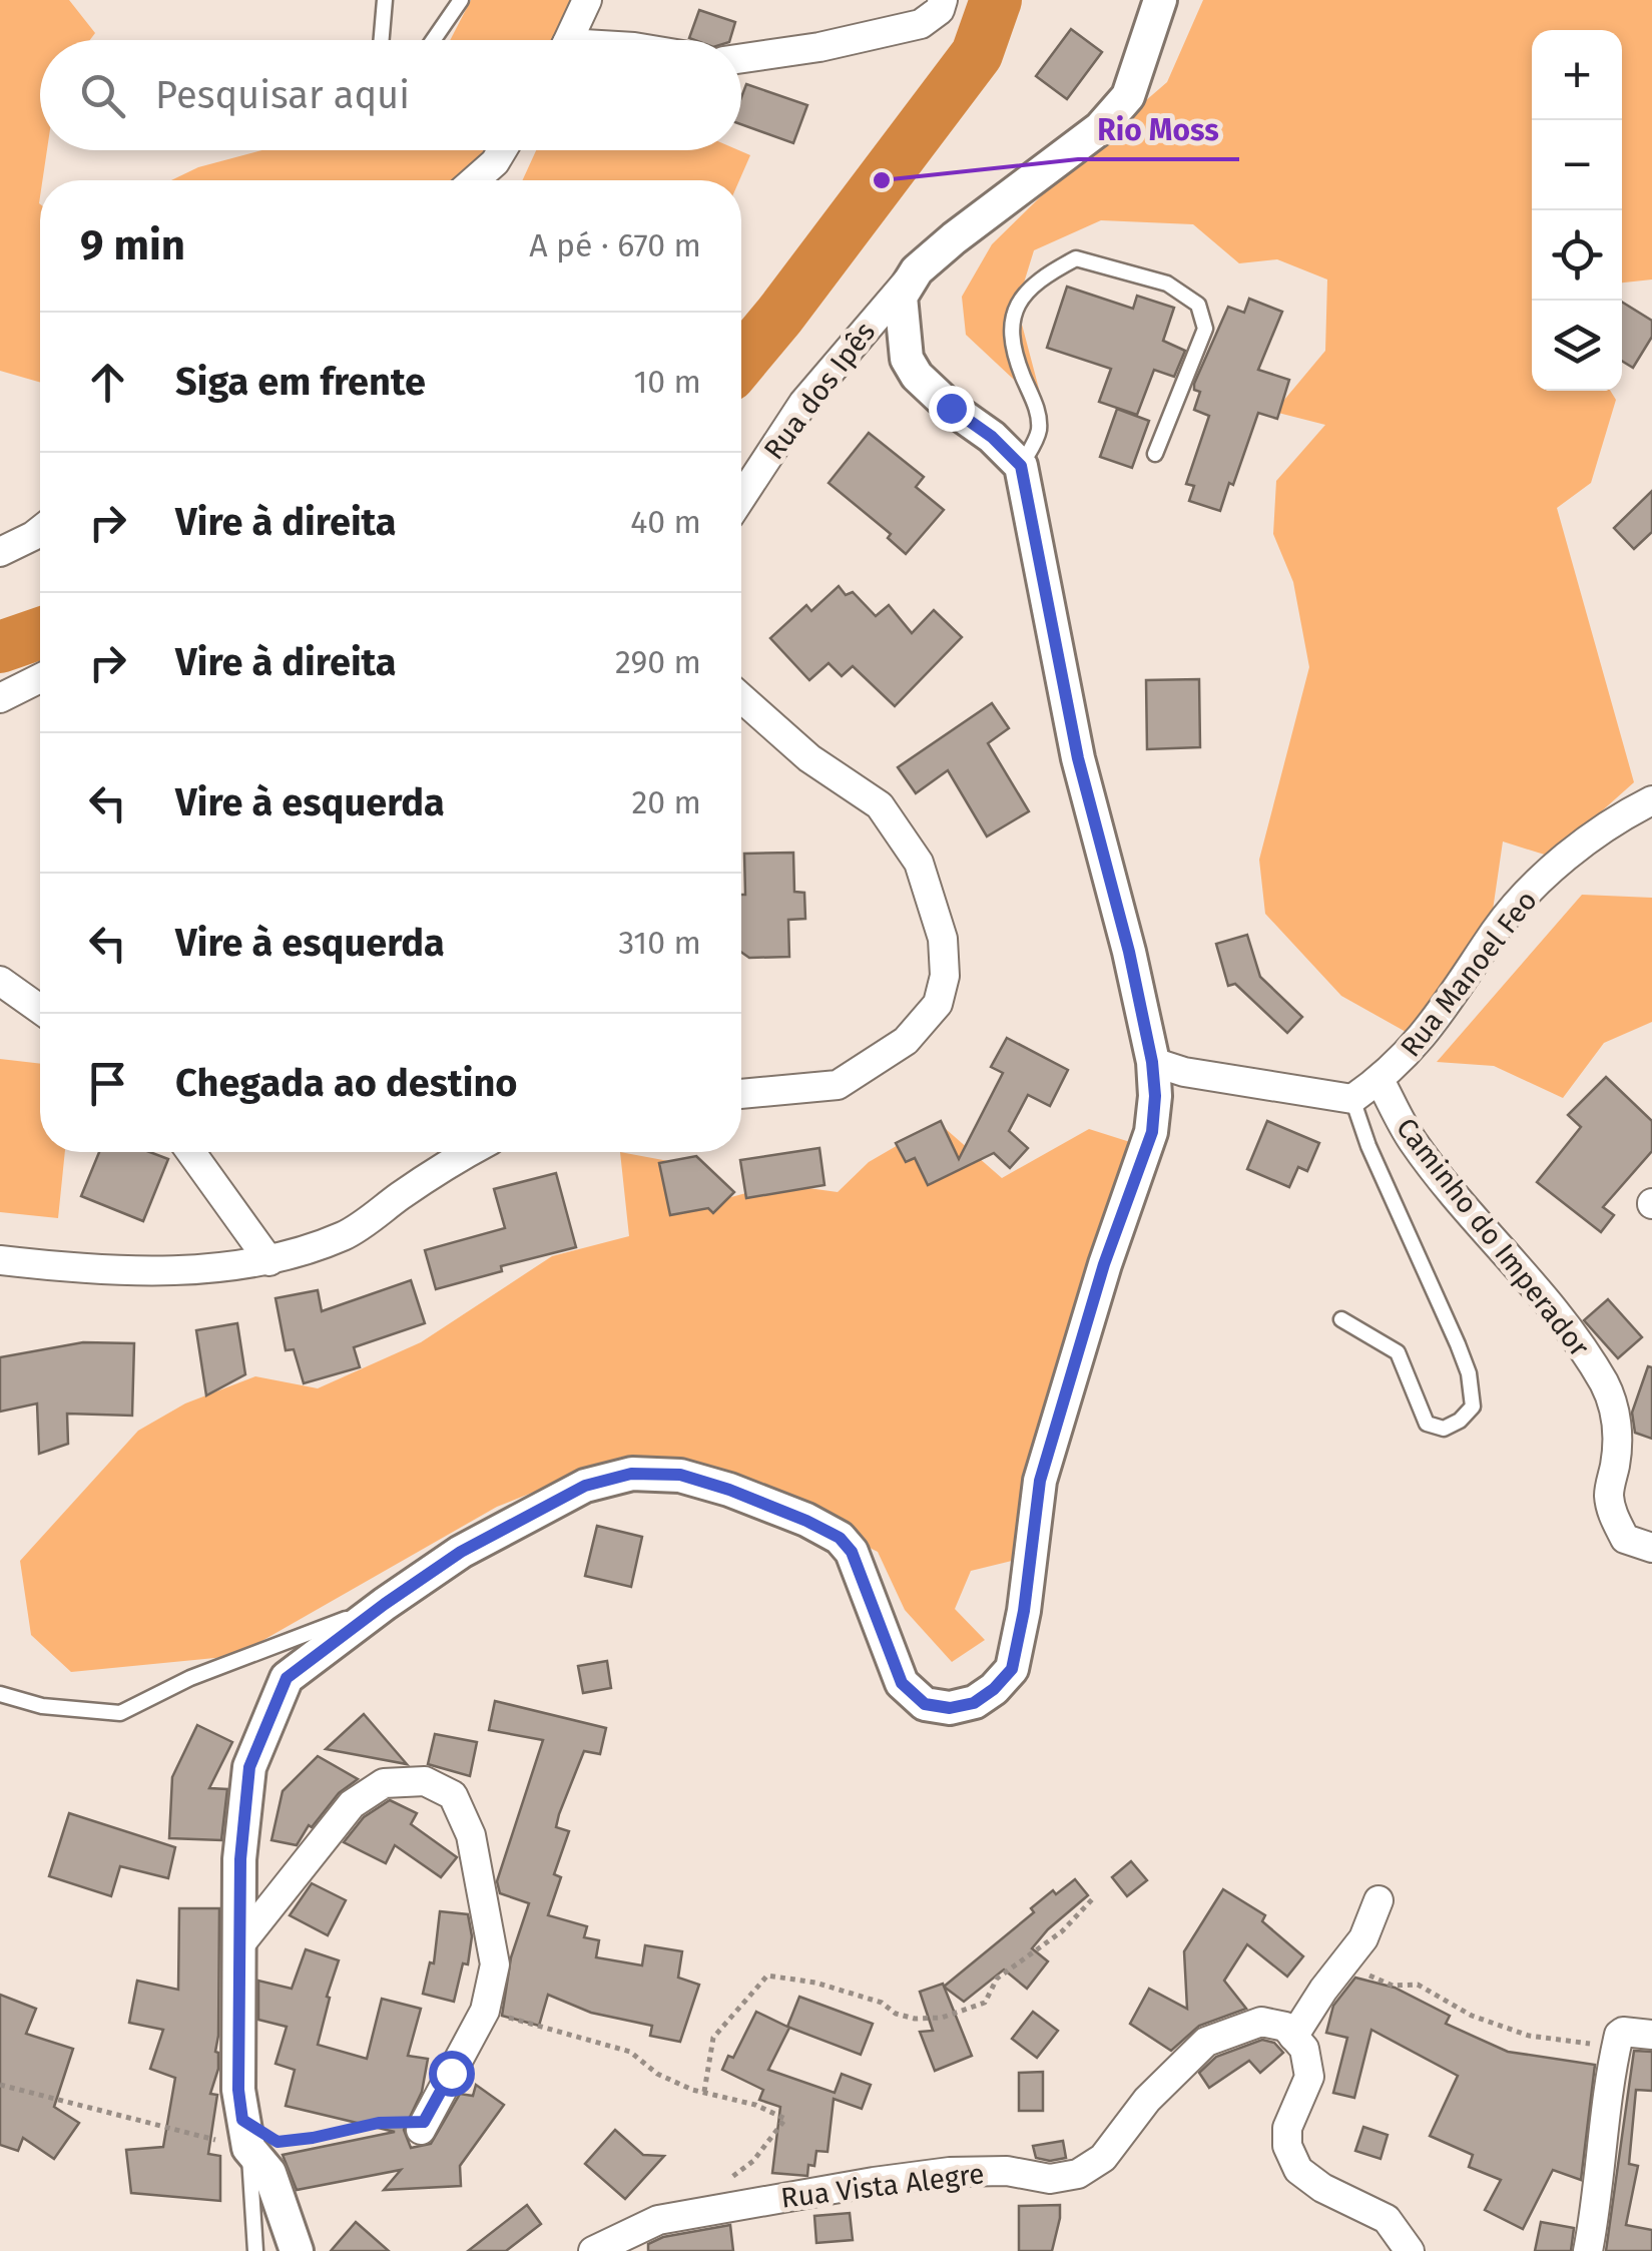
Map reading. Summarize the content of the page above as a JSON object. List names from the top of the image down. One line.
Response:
{"streets":{"street":["Rua dos Ipês","Rua Manoel Feo","Caminho do Imperador","Rua Vista Alegre"]},"crossings":[["Rua Manoel Feo","Caminho do Imperador"]],"places":["Rio Moss"],"page":{"map_buttons":["+","−"],"search":"Pesquisar aqui","heading":["9 min","A pé · 670 m"],"list":[["Siga em frente","10 m"],["Vire à direita","40 m"],["Vire à direita","290 m"],["Vire à esquerda","20 m"],["Vire à esquerda","310 m"],"Chegada ao destino"]}}
